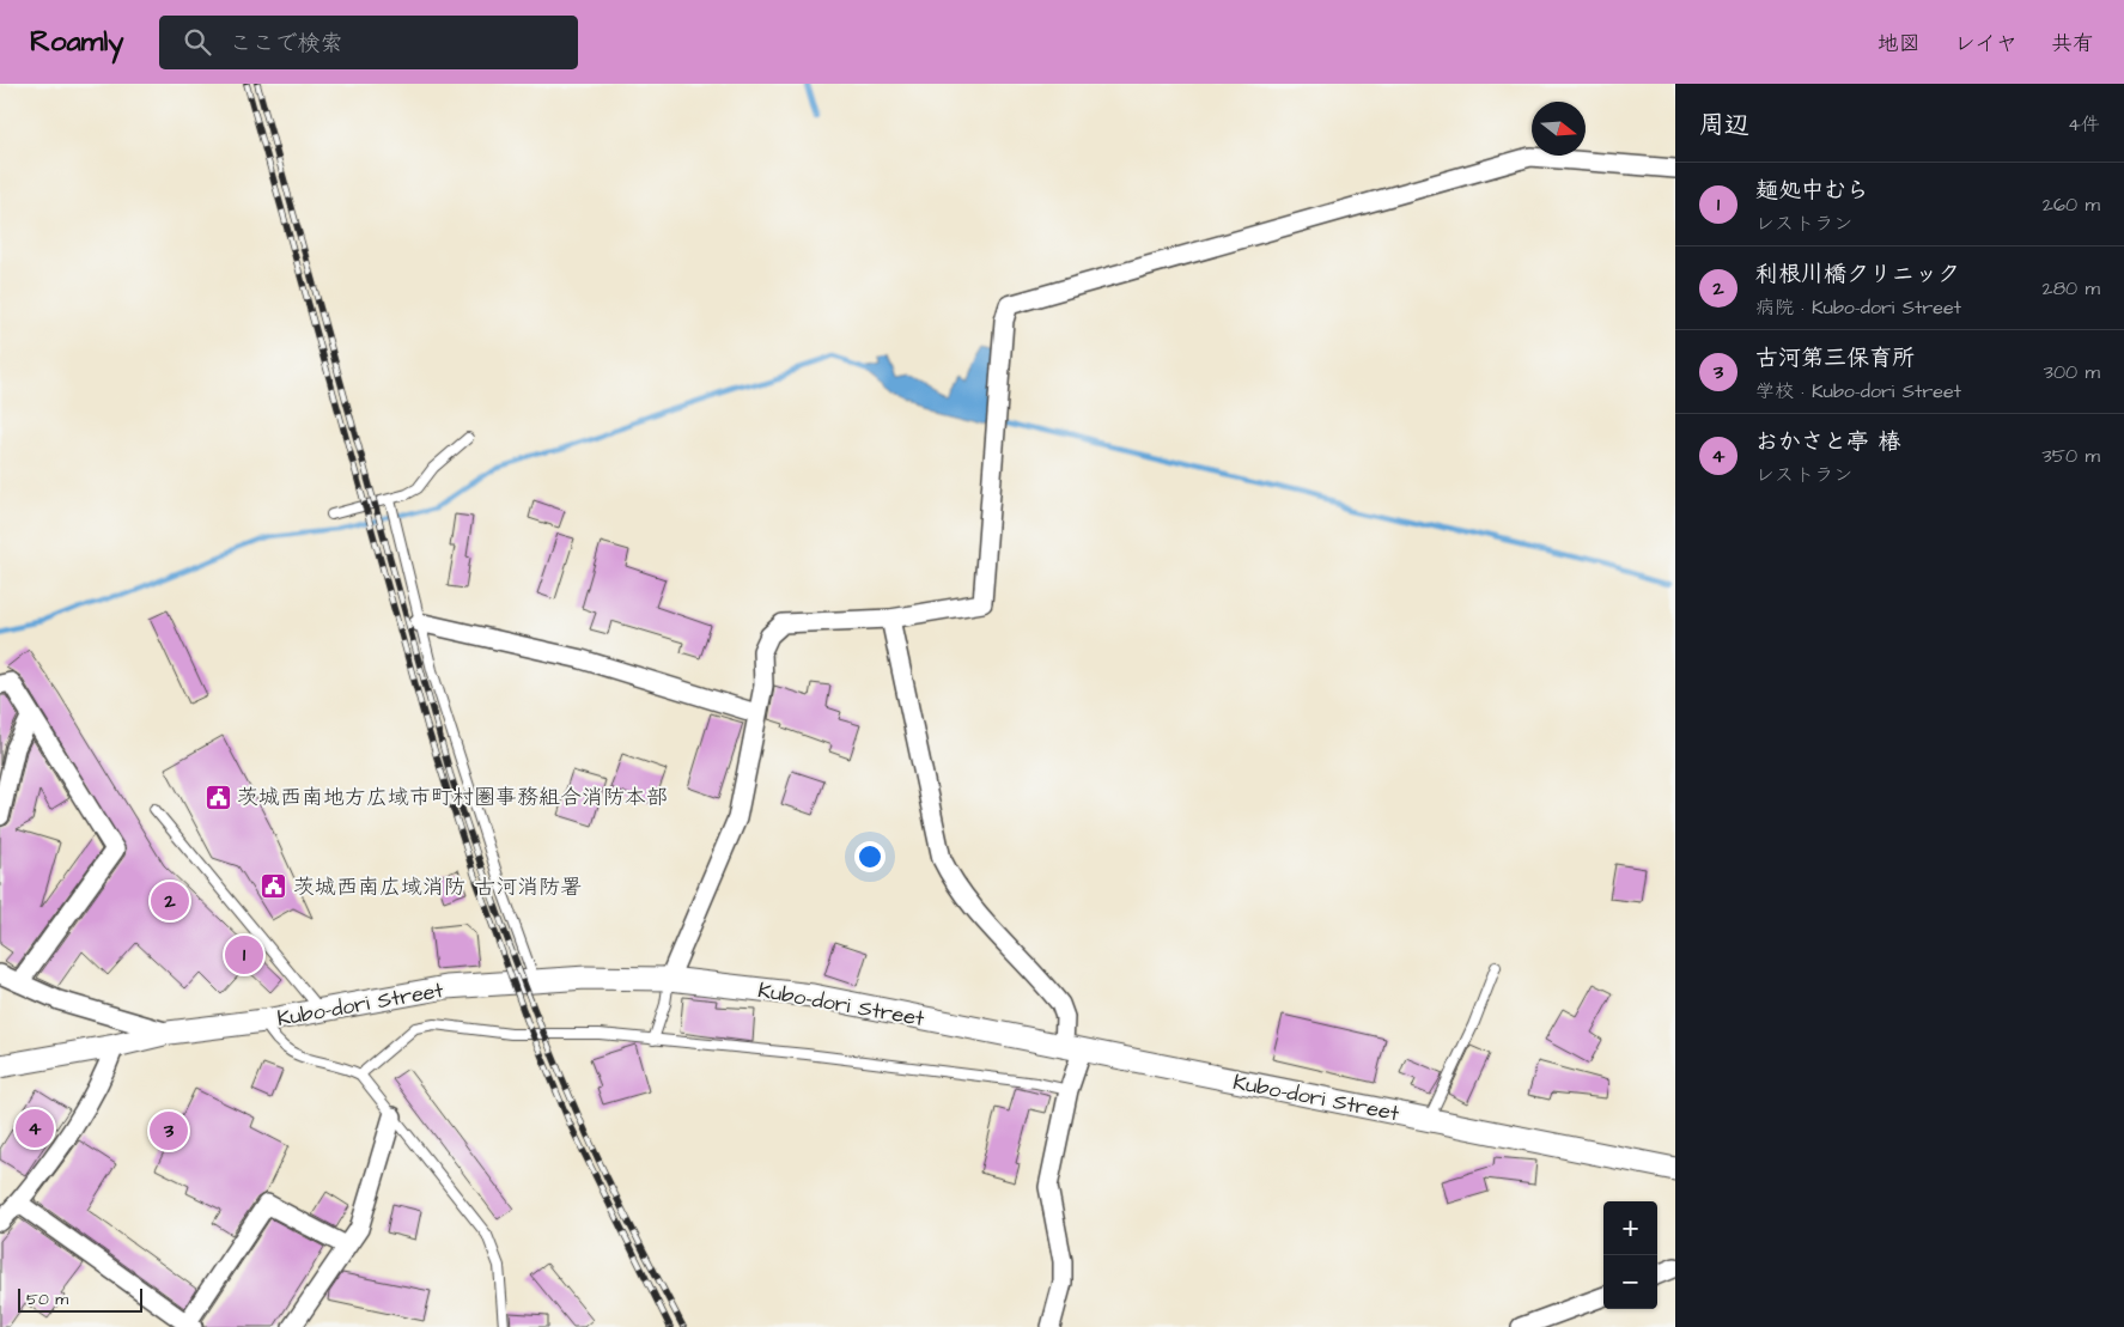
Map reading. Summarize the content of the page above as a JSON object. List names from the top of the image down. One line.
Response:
{"streets":{"street":["Kubo-dori Street"]},"places":{"public building":["茨城西南地方広域市町村圏事務組合消防本部","茨城西南広域消防 古河消防署"]},"scale_bar":"50 m","north":"right","page":{"header":"Roamly","search":"ここで検索","nav":["地図","レイヤ","共有"],"heading":["周辺","4件"],"list":[{"mark":"1","name":"麺処中むら","note":"レストラン","value":"260 m"},{"mark":"2","name":"利根川橋クリニック","note":"病院 · Kubo-dori Street","value":"280 m"},{"mark":"3","name":"古河第三保育所","note":"学校 · Kubo-dori Street","value":"300 m"},{"mark":"4","name":"おかさと亭 椿","note":"レストラン","value":"350 m"}],"pins":["2","1","4","3"],"map_buttons":["+","−"],"scale":"50 m"}}
